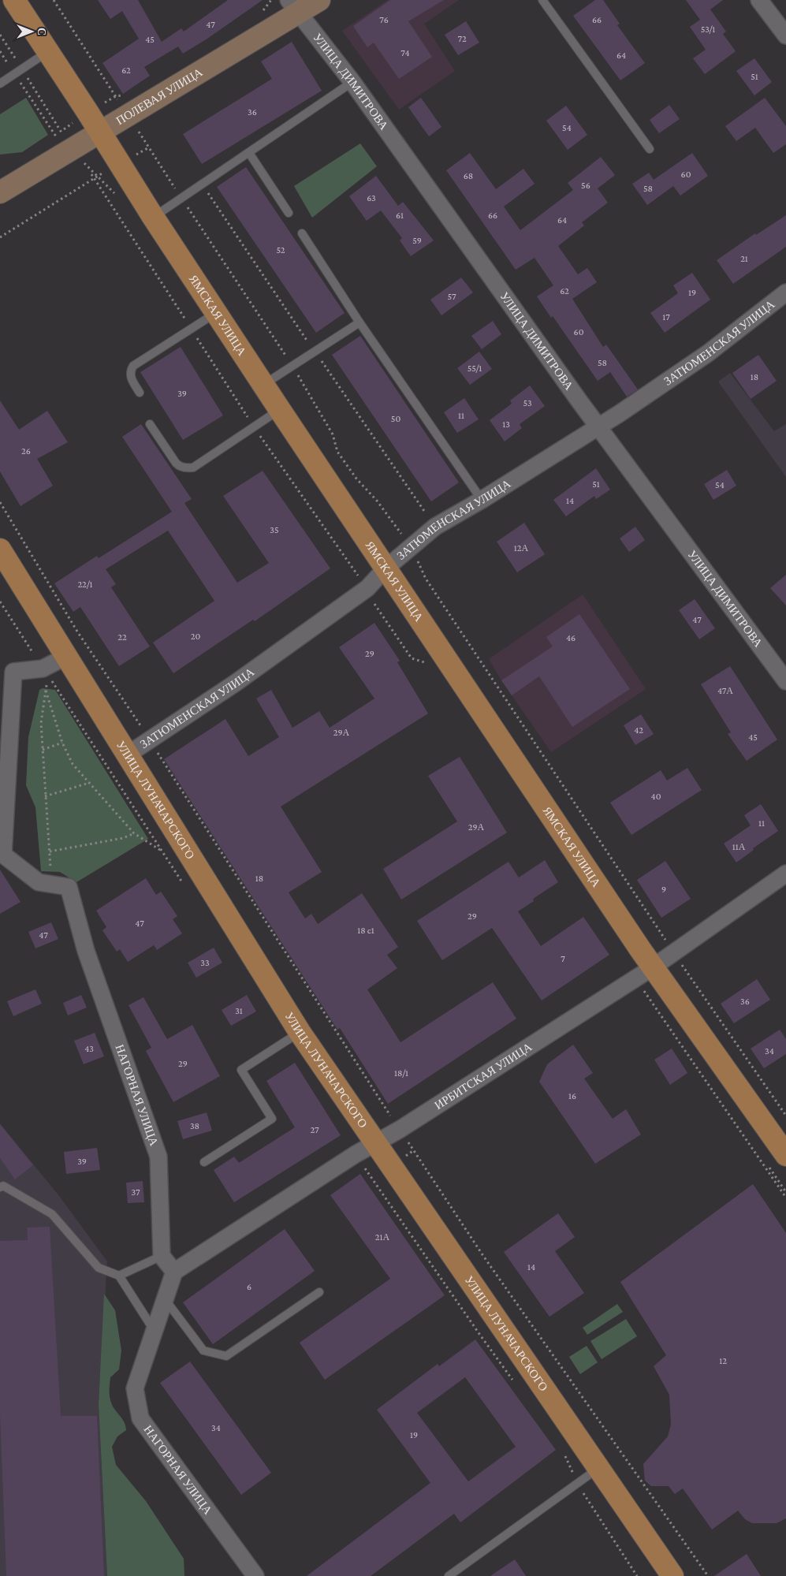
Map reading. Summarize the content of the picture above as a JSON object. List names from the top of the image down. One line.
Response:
{"streets":{"main road":["ЯМСКАЯ УЛИЦА","УЛИЦА ЛУНАЧАРСКОГО"],"street":["УЛИЦА ДИМИТРОВА","ПОЛЕВАЯ УЛИЦА","ЗАТЮМЕНСКАЯ УЛИЦА","ИРБИТСКАЯ УЛИЦА","НАГОРНАЯ УЛИЦА"]},"crossings":[["УЛИЦА ДИМИТРОВА","ПОЛЕВАЯ УЛИЦА"],["УЛИЦА ДИМИТРОВА","ЗАТЮМЕНСКАЯ УЛИЦА"],["ПОЛЕВАЯ УЛИЦА","ЯМСКАЯ УЛИЦА"],["ЯМСКАЯ УЛИЦА","ЗАТЮМЕНСКАЯ УЛИЦА"],["ЯМСКАЯ УЛИЦА","ИРБИТСКАЯ УЛИЦА"],["ЗАТЮМЕНСКАЯ УЛИЦА","УЛИЦА ЛУНАЧАРСКОГО"],["УЛИЦА ЛУНАЧАРСКОГО","ИРБИТСКАЯ УЛИЦА"],["УЛИЦА ЛУНАЧАРСКОГО","НАГОРНАЯ УЛИЦА"],["ИРБИТСКАЯ УЛИЦА","НАГОРНАЯ УЛИЦА"]],"house_numbers":["76","66","47","53/1","72","45","74","64","62","51","36","54","60","68","56","58","63","61","66","64","59","52","21","62","19","57","17","60","58","55/1","18","39","53","11","50","13","26","51","54","14","35","12А","22/1","47","20","22","46","29","47А","42","29А","45","40","11","29А","11А","18","9","29","47","18 c1","47","7","33","36","31","43","34","29","18/1","16","38","27","39","37","21А","14","6","12","34","19"],"north":"right"}
